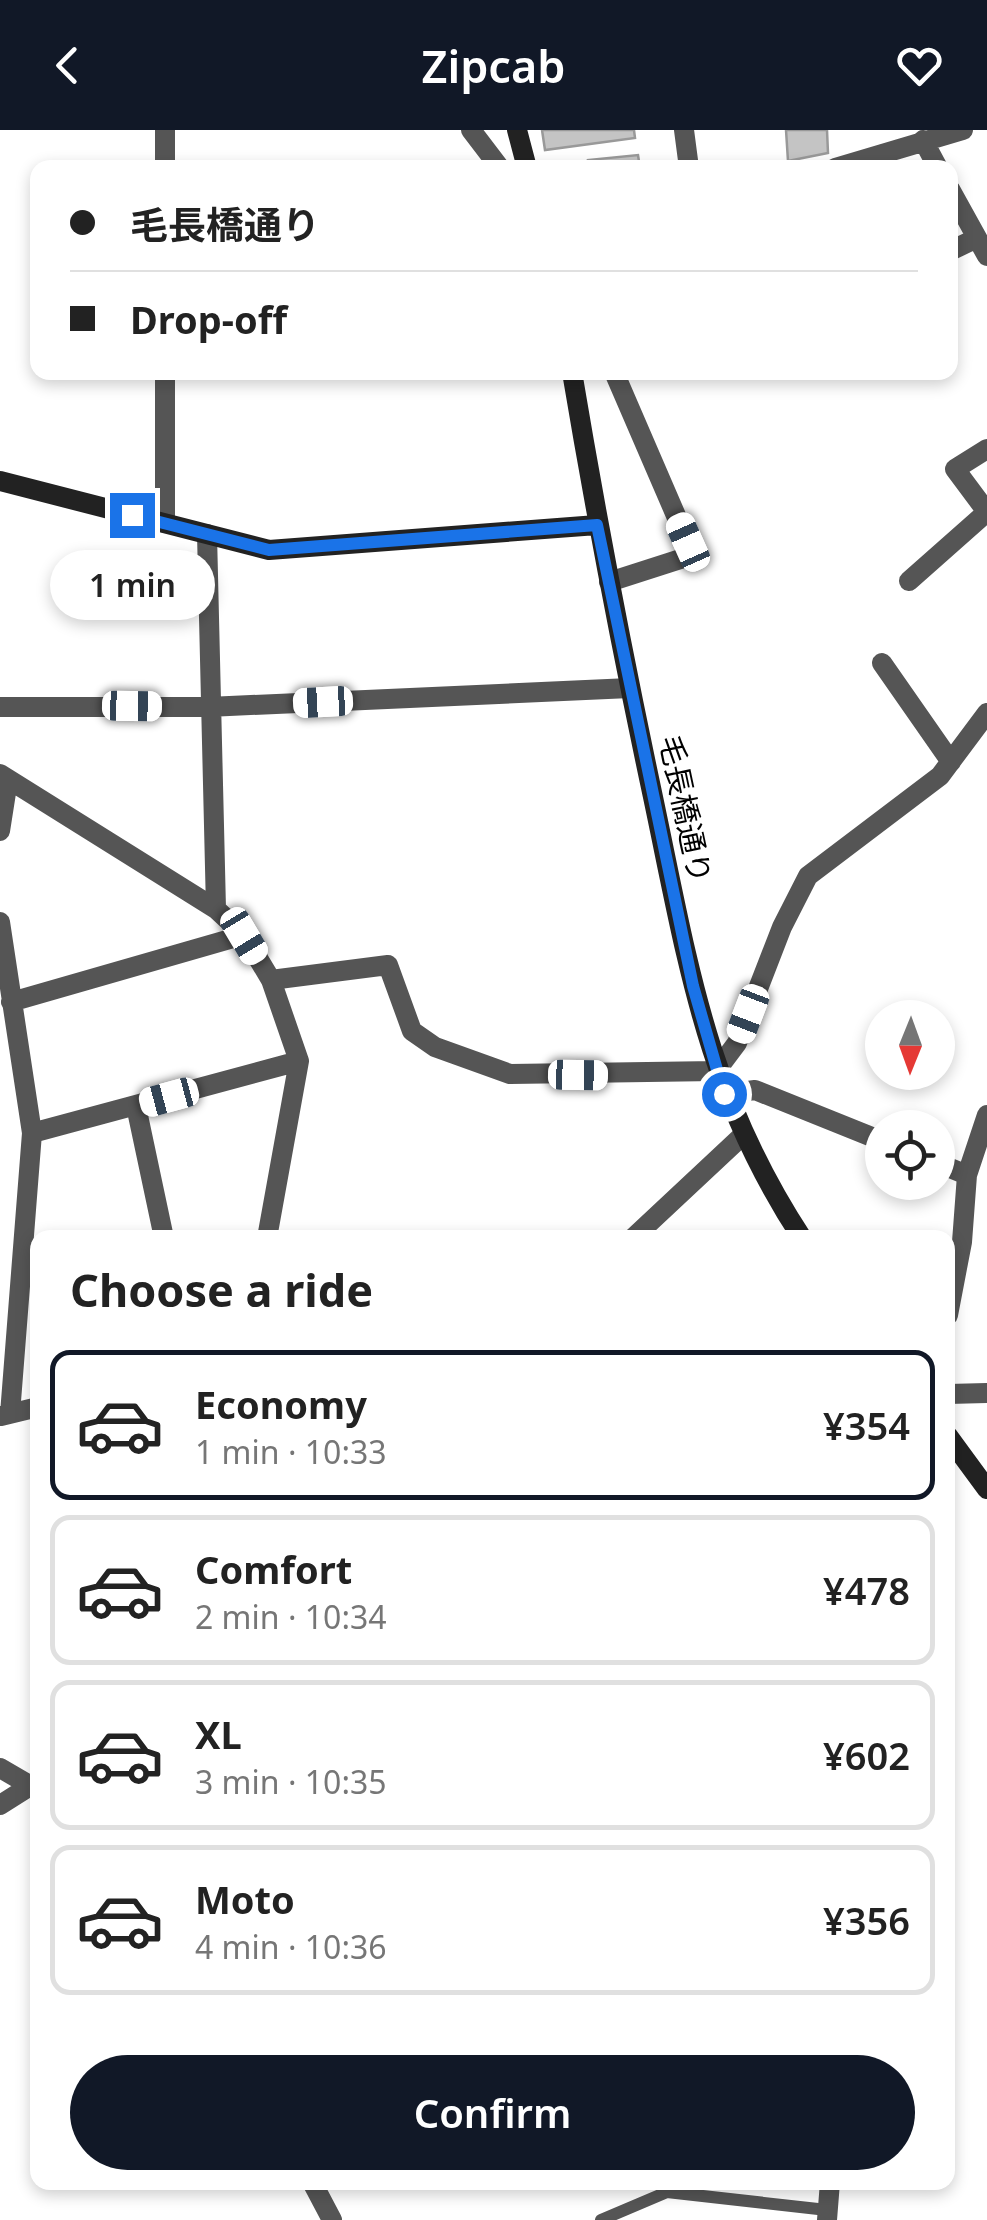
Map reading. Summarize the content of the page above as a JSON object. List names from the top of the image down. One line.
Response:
{"streets":{"street":["毛長橋通り"]},"north":"bottom","page":{"header":"Zipcab","banner":["毛長橋通り","Drop-off"],"bubble":"1 min","heading":"Choose a ride","list":[{"name":"Economy","note":"1 min · 10:33","value":"¥354"},{"name":"Comfort","note":"2 min · 10:34","value":"¥478"},{"name":"XL","note":"3 min · 10:35","value":"¥602"},{"name":"Moto","note":"4 min · 10:36","value":"¥356"}],"buttons":"Confirm"}}
